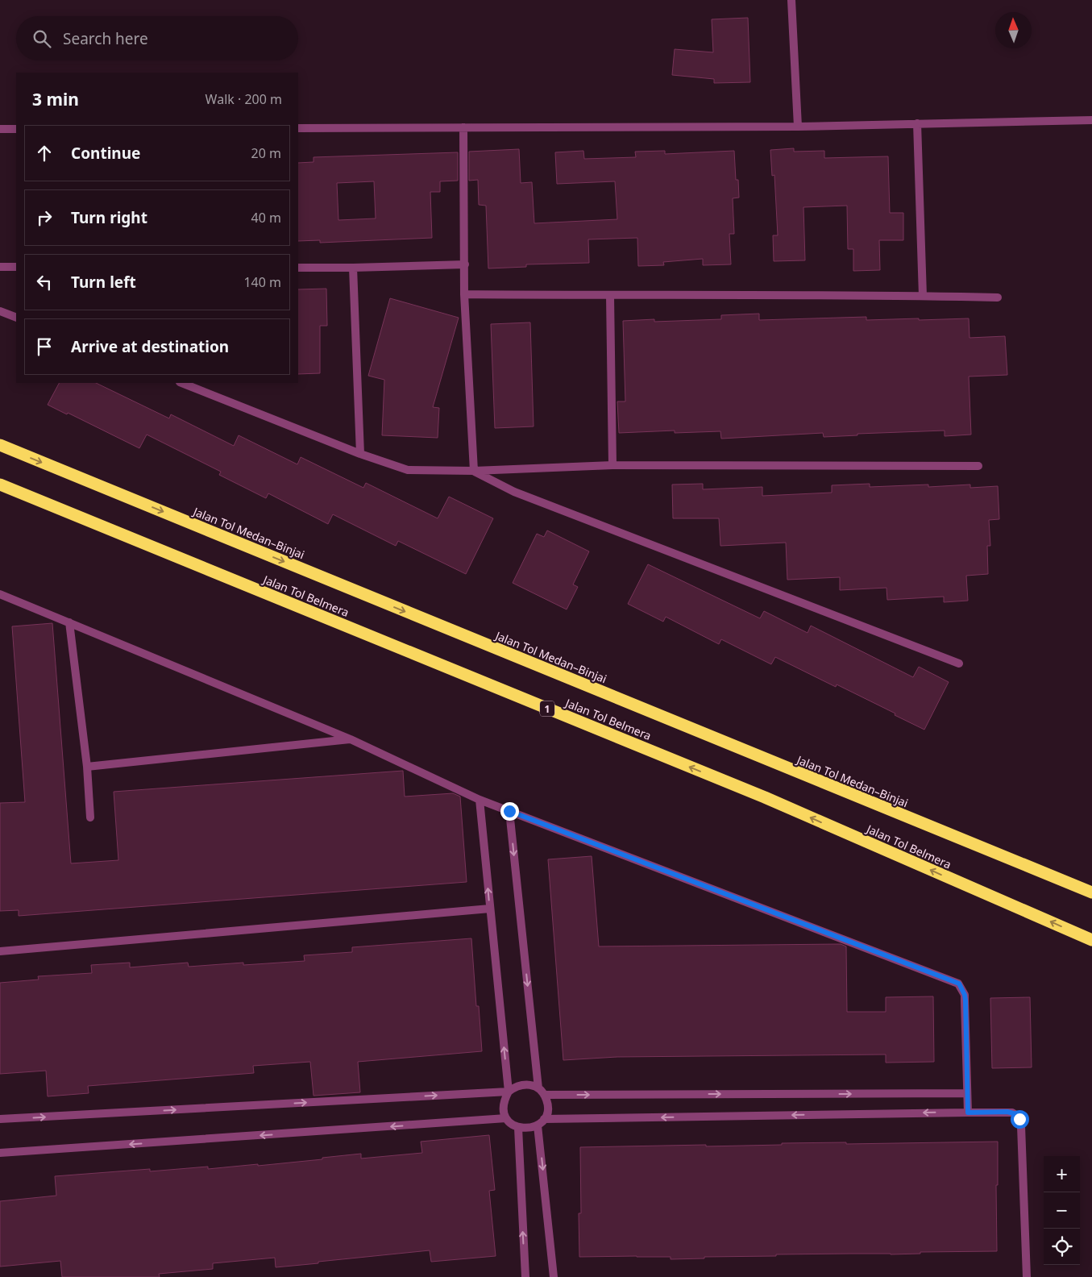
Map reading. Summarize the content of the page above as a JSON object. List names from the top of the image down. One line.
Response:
{"streets":{"highway":["Jalan Tol Medan–Binjai","Jalan Tol Belmera","1"]},"one_way":["Jalan Tol Medan–Binjai","Jalan Tol Belmera"],"north":"top","page":{"search":"Search here","heading":["3 min","Walk · 200 m"],"list":[["Continue","20 m"],["Turn right","40 m"],["Turn left","140 m"],"Arrive at destination"],"map_buttons":["+","−"]}}
